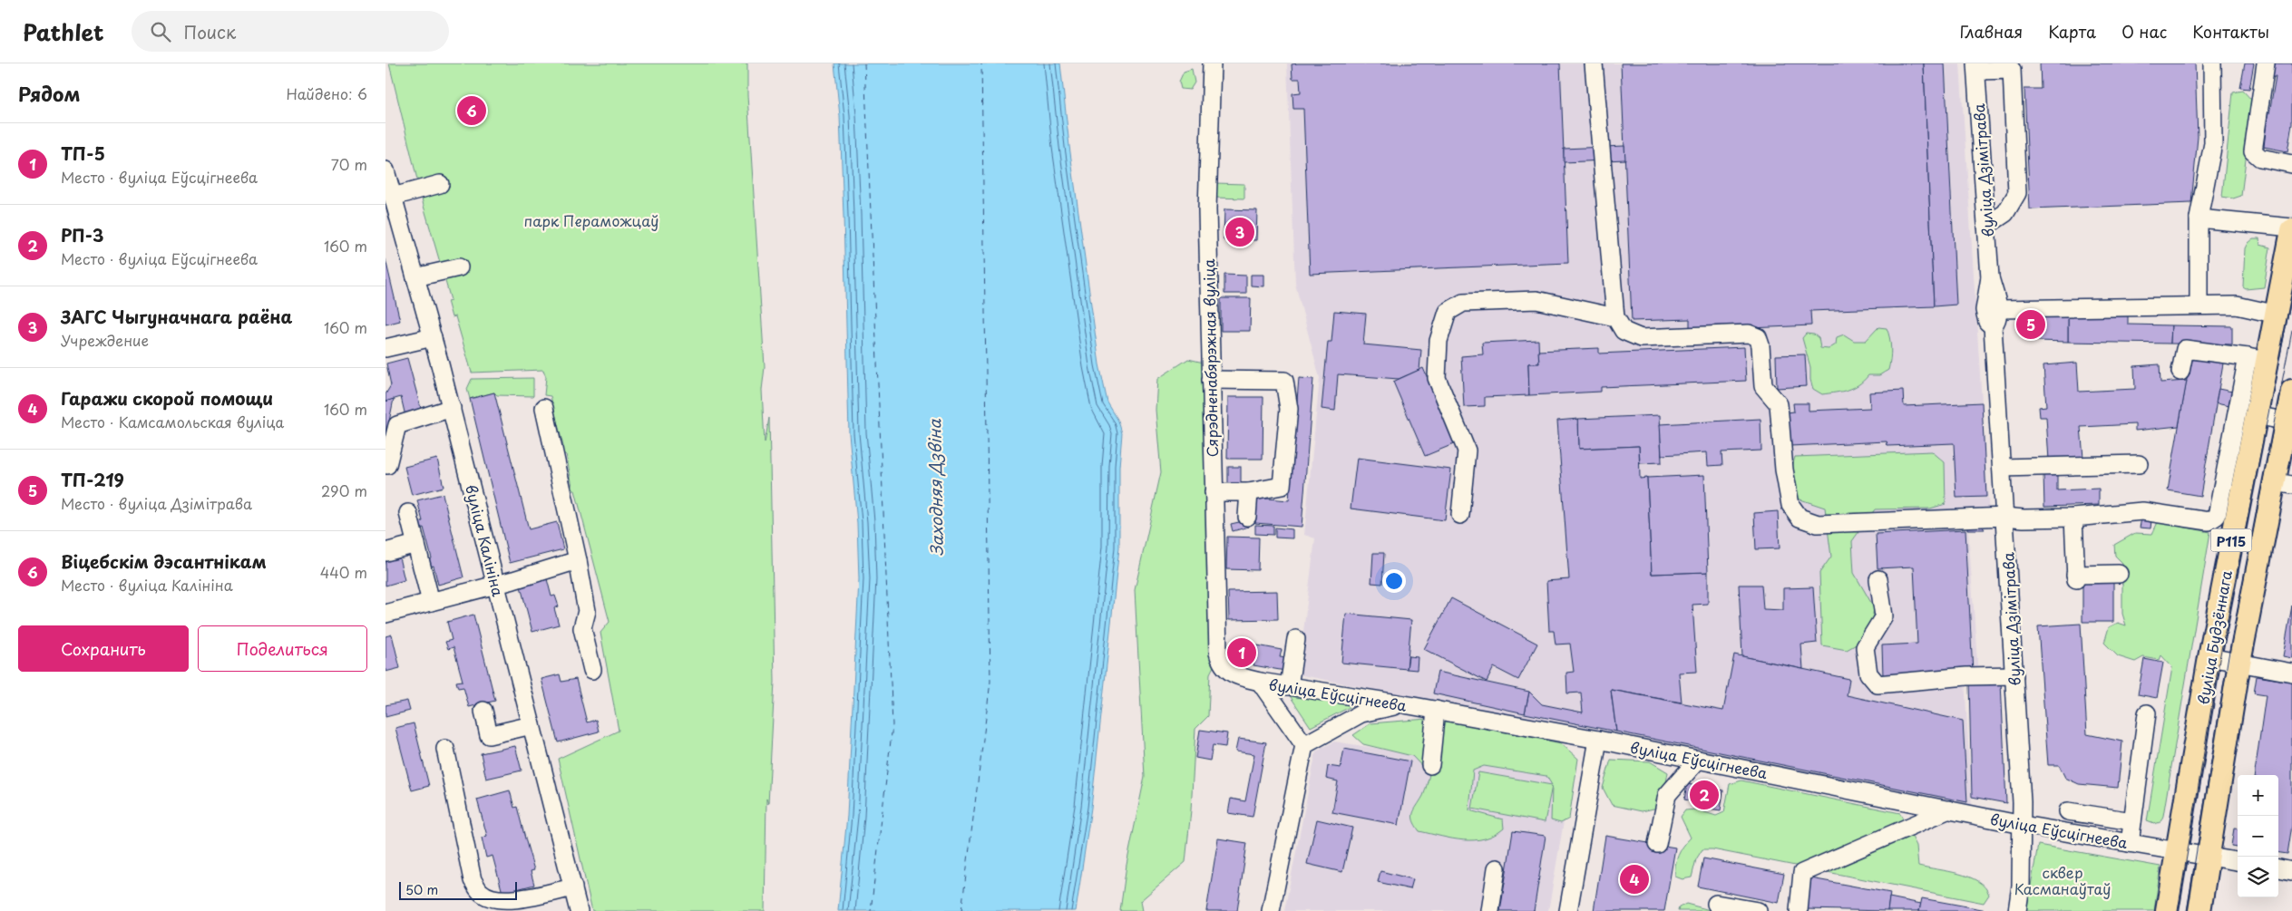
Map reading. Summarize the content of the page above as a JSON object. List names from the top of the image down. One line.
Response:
{"streets":{"main road":["Р115","вуліца Будзённага"],"street":["вуліца Дзімітрава","Сярэдненабярэжная вуліца","вуліца Калініна","вуліца Еўсцігнеева"]},"crossings":[["вуліца Дзімітрава","вуліца Еўсцігнеева"],["Сярэдненабярэжная вуліца","вуліца Еўсцігнеева"],["вуліца Будзённага","вуліца Еўсцігнеева"]],"water":["Заходняя Дзвіна"],"parks":["парк Пераможцаў","сквер Касманаўтаў"],"scale_bar":"50 m","page":{"header":"Pathlet","search":"Поиск","nav":["Главная","Карта","О нас","Контакты"],"heading":["Рядом","Найдено: 6"],"pins":["6","3","5","1","2","4"],"list":[{"mark":"1","name":"ТП-5","note":"Место · вуліца Еўсцігнеева","value":"70 m"},{"mark":"2","name":"РП-3","note":"Место · вуліца Еўсцігнеева","value":"160 m"},{"mark":"3","name":"ЗАГС Чыгуначнага раёна","note":"Учреждение","value":"160 m"},{"mark":"4","name":"Гаражи скорой помощи","note":"Место · Камсамольская вуліца","value":"160 m"},{"mark":"5","name":"ТП-219","note":"Место · вуліца Дзімітрава","value":"290 m"},{"mark":"6","name":"Віцебскім дэсантнікам","note":"Место · вуліца Калініна","value":"440 m"}],"buttons":["Сохранить","Поделиться"],"map_buttons":["+","−"],"scale":"50 m"}}
